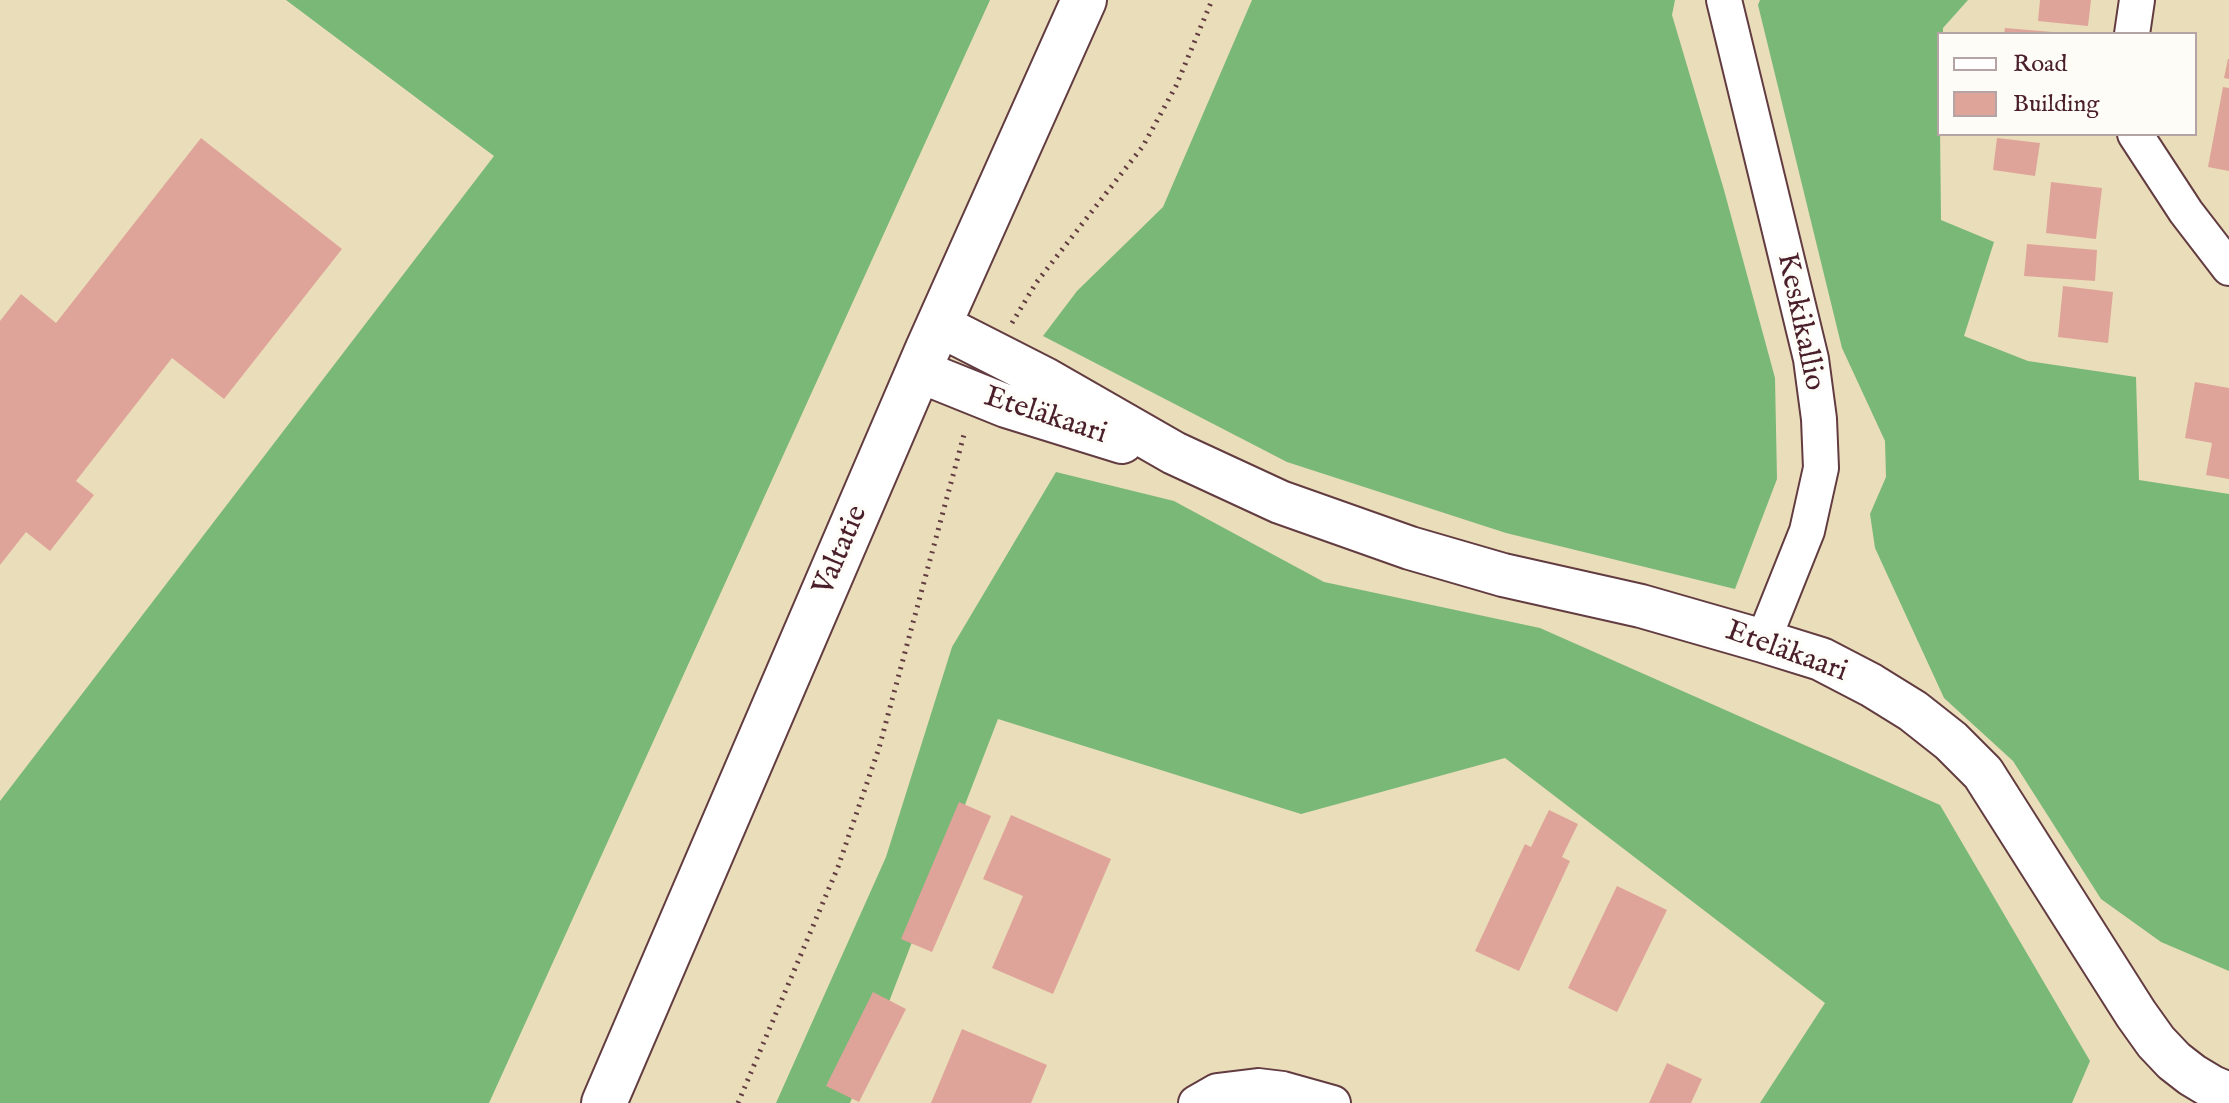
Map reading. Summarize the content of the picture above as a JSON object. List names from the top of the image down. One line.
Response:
{"streets":{"highway":["Valtatie"],"street":["Keskikallio","Eteläkaari"]},"crossings":[["Keskikallio","Eteläkaari"],["Eteläkaari","Valtatie"]],"legend":["Road","Building"]}
